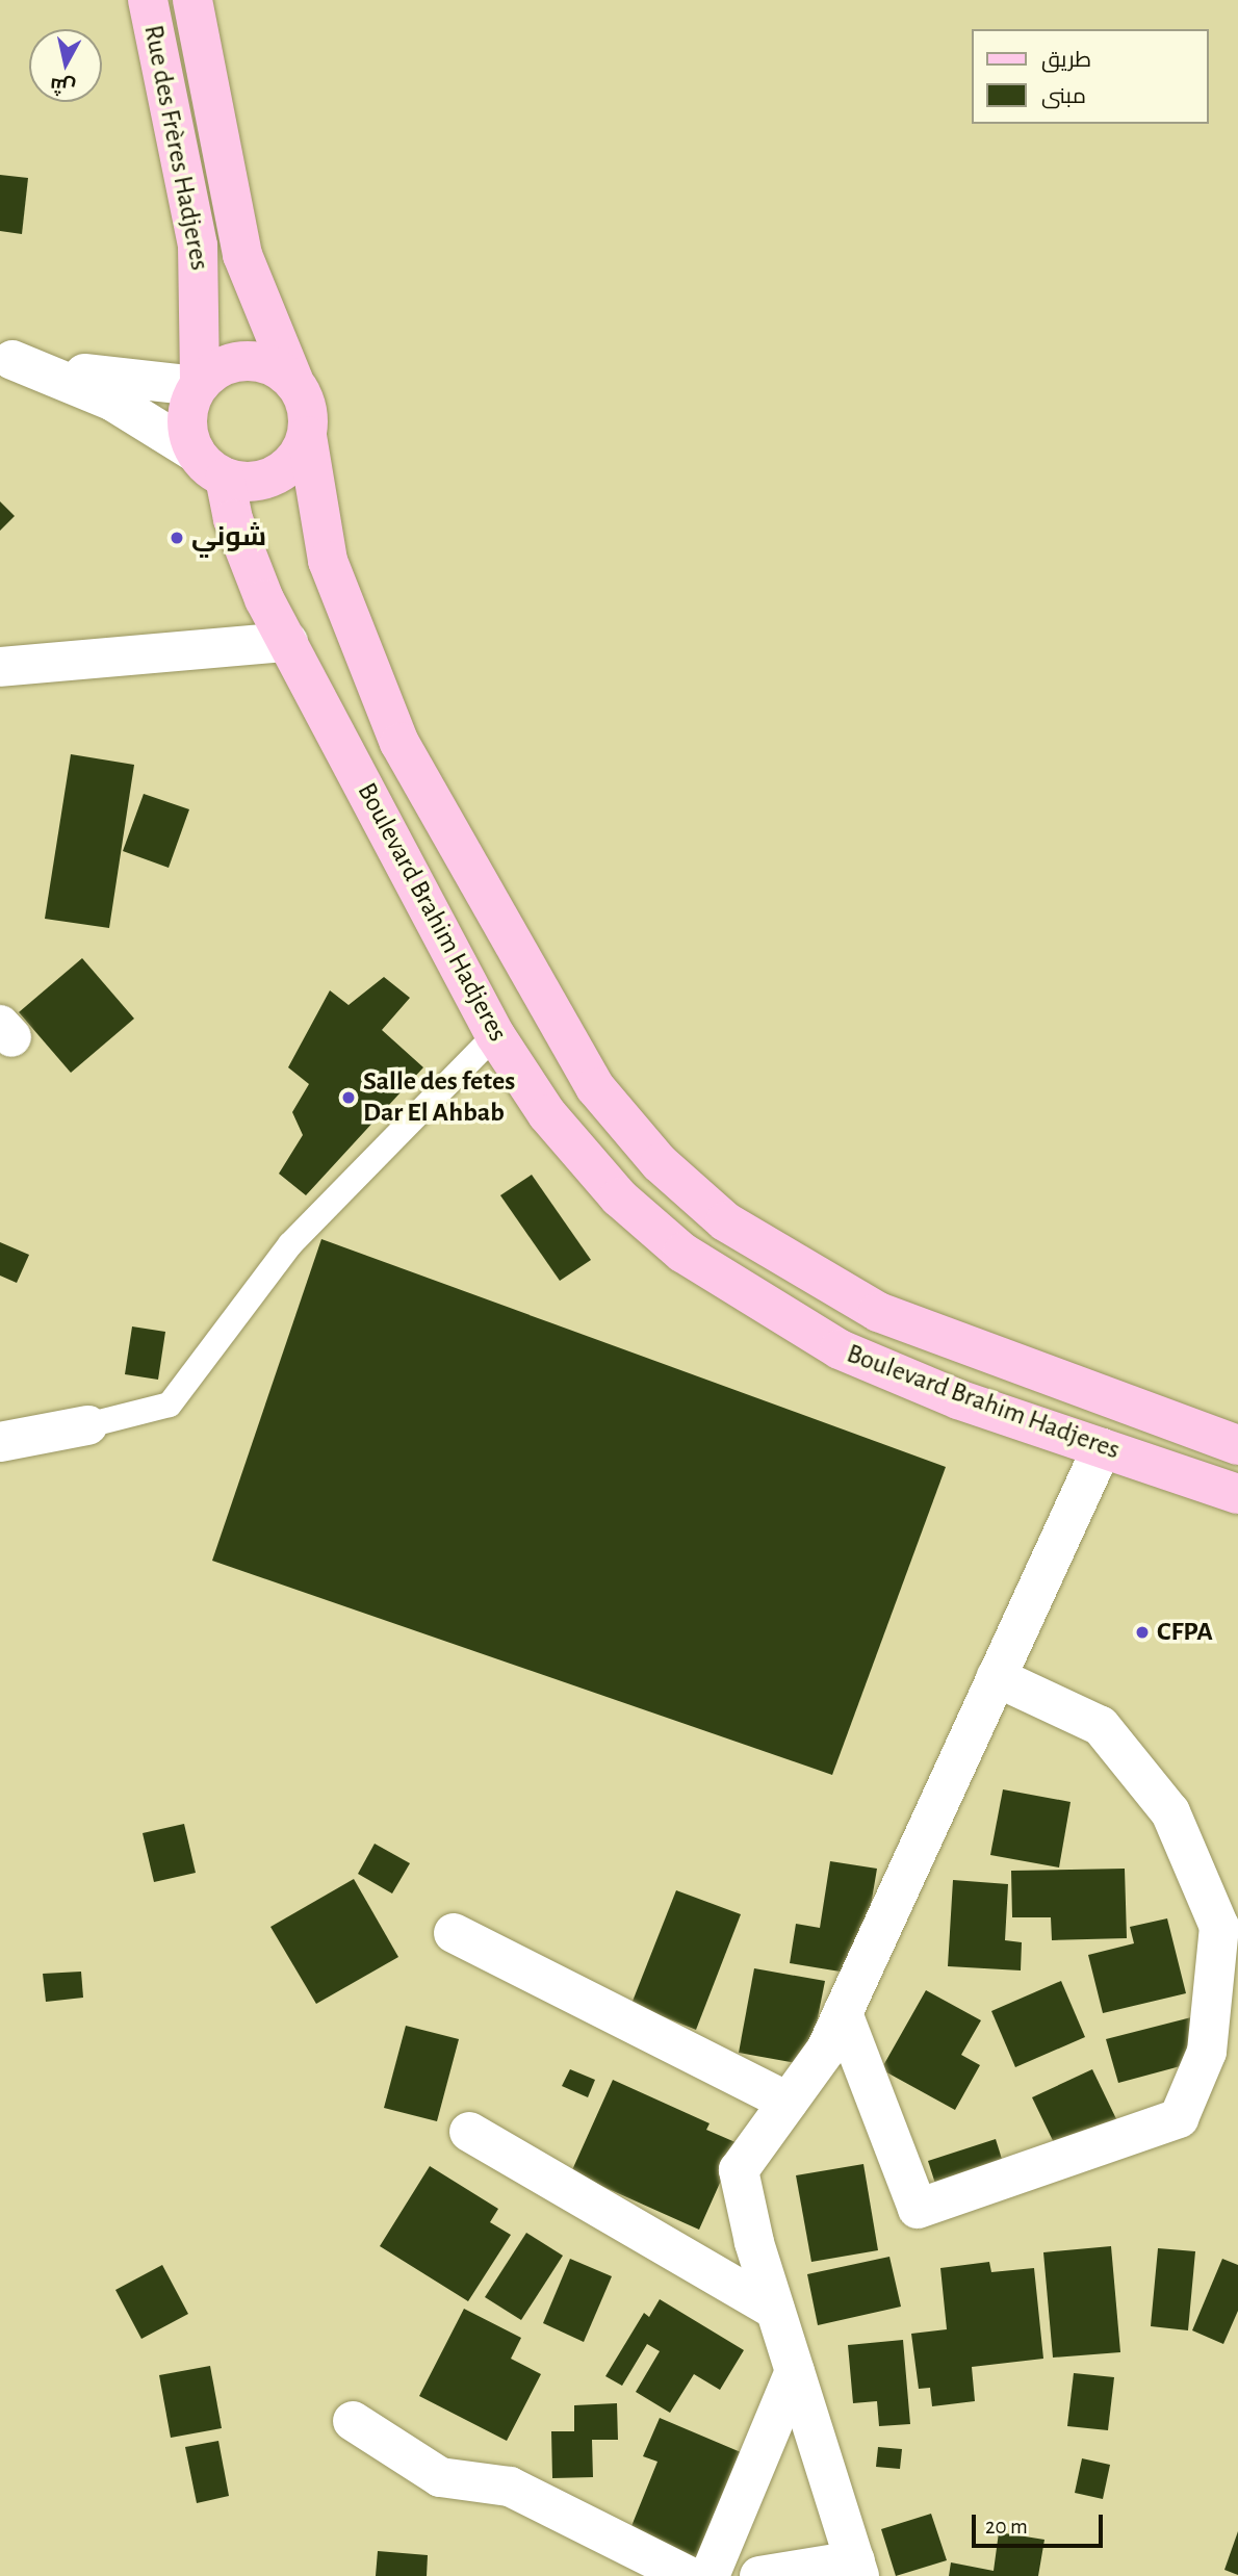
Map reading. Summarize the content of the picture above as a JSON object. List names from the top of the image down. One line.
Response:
{"streets":{"main road":["Rue des Frères Hadjeres","Boulevard Brahim Hadjeres"]},"crossings":[["Rue des Frères Hadjeres","Boulevard Brahim Hadjeres"]],"places":["شوني","Salle des fetes Dar El Ahbab","CFPA"],"legend":["طريق","مبنى"],"scale_bar":"20 m","north":"bottom"}
